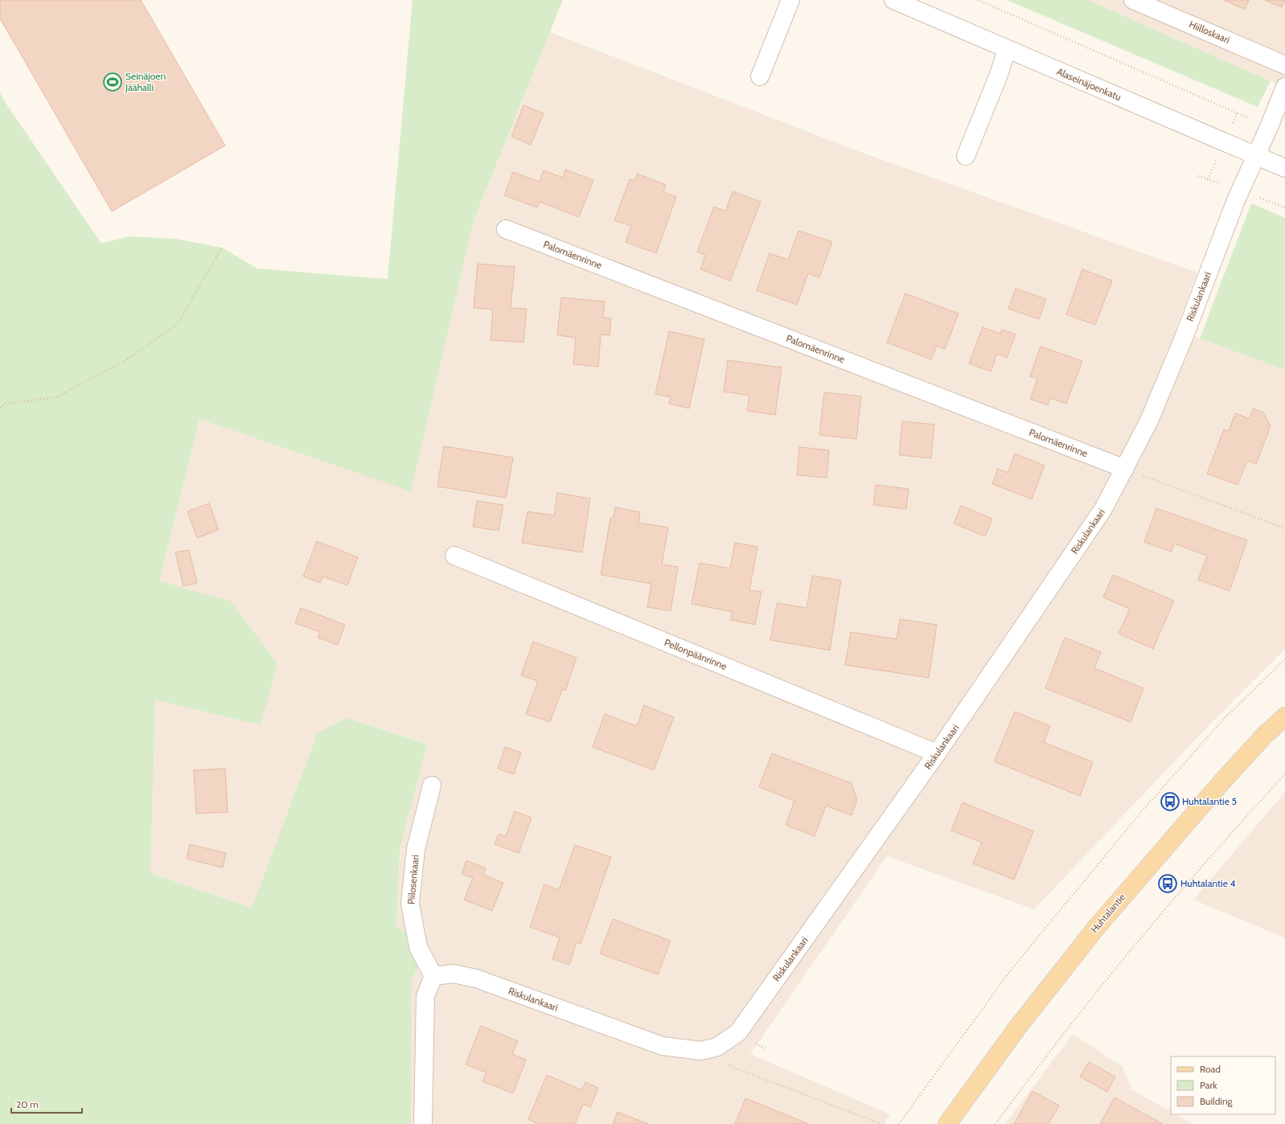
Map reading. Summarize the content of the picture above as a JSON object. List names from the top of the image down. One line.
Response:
{"streets":{"main road":["Huhtalantie"],"street":["Hiilloskaari","Alaseinäjoenkatu","Palomäenrinne","Riskulankaari","Pellonpäänrinne","Piilosenkaari"]},"crossings":[["Alaseinäjoenkatu","Riskulankaari"],["Palomäenrinne","Riskulankaari"],["Riskulankaari","Pellonpäänrinne"],["Riskulankaari","Piilosenkaari"]],"places":{"sports":["Seinäjoen Jäähalli"],"bus stop":["Huhtalantie 5","Huhtalantie 4"]},"legend":["Road","Park","Building"],"scale_bar":"20 m"}
